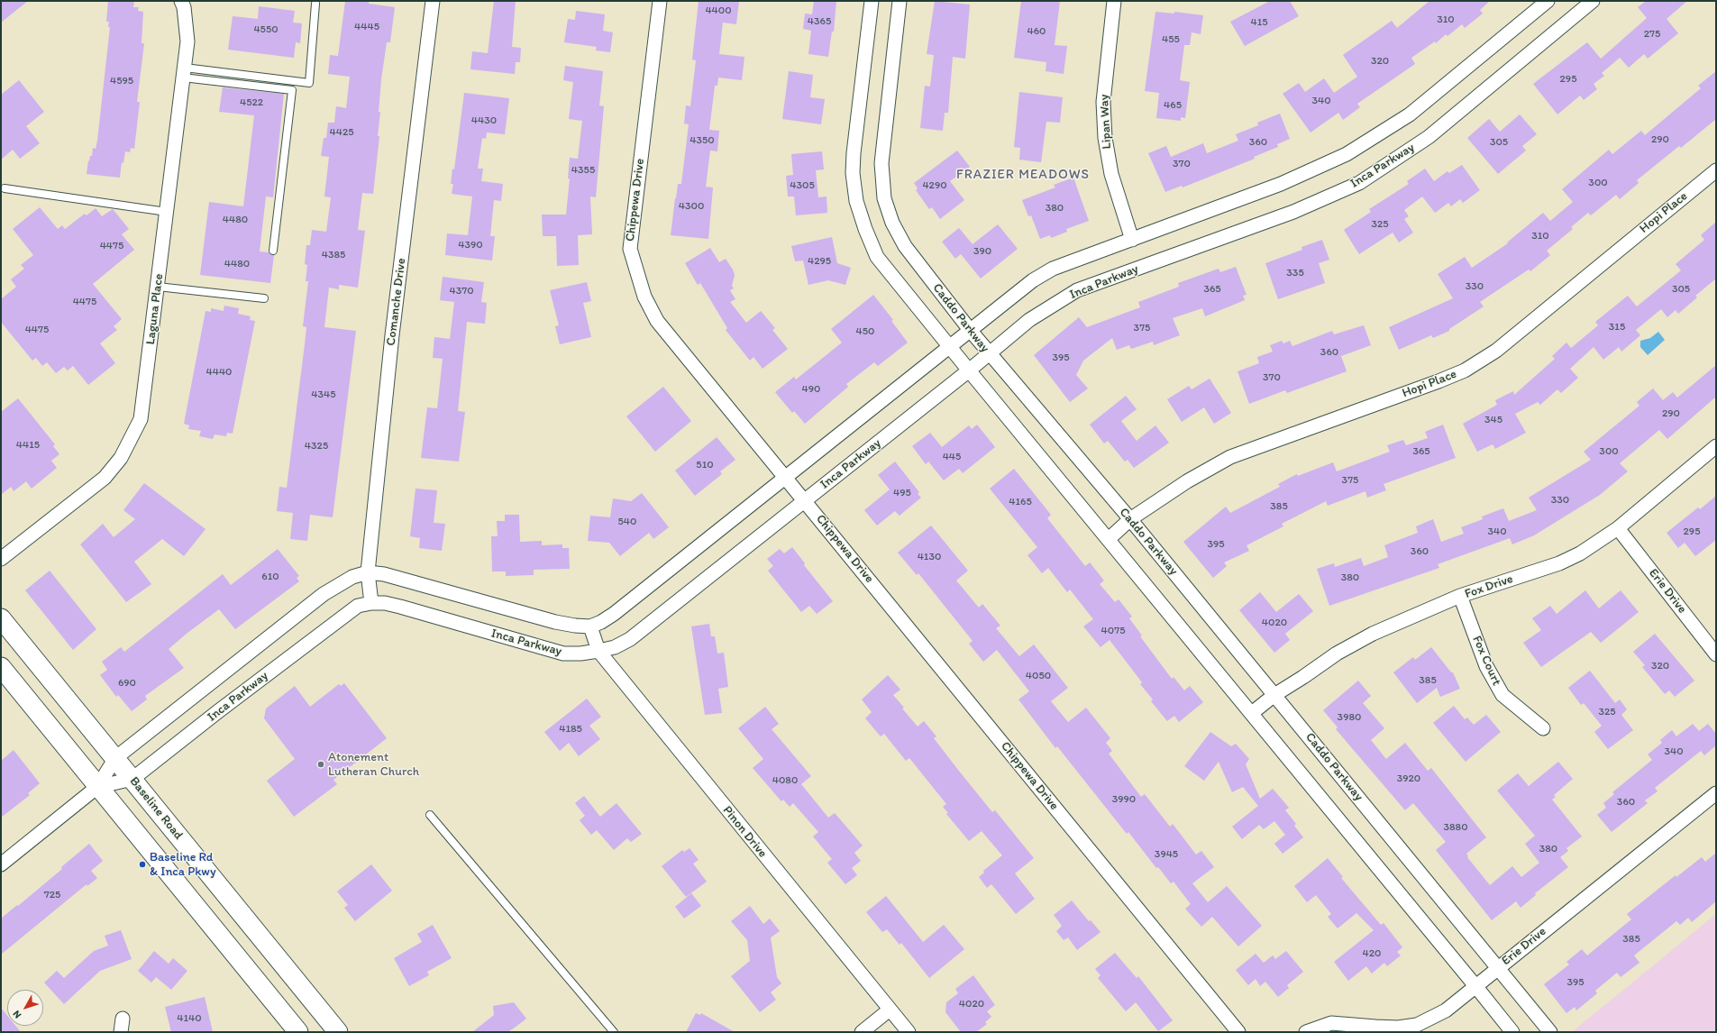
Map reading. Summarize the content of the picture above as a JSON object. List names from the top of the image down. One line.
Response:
{"streets":{"main road":["Baseline Road"],"street":["Lipan Way","Inca Parkway","Chippewa Drive","Hopi Place","Comanche Drive","Laguna Place","Caddo Parkway","Fox Drive","Erie Drive","Fox Court","Pinon Drive"]},"crossings":[["Inca Parkway","Chippewa Drive"],["Inca Parkway","Comanche Drive"],["Inca Parkway","Caddo Parkway"],["Inca Parkway","Baseline Road"],["Inca Parkway","Pinon Drive"],["Hopi Place","Caddo Parkway"],["Caddo Parkway","Fox Drive"],["Caddo Parkway","Erie Drive"],["Fox Drive","Erie Drive"],["Fox Drive","Fox Court"]],"districts":["FRAZIER MEADOWS"],"places":["Atonement Lutheran Church","Baseline Rd & Inca Pkwy"],"house_numbers":["4400","310","4365","415","4445","4550","460","275","455","320","295","4595","340","4522","465","4430","4425","290","4350","360","305","370","4355","300","4305","4290","4300","380","4480","325","310","4390","4475","390","4385","4295","4480","335","330","365","305","4370","4475","315","375","4475","450","360","395","4440","370","490","4345","290","345","4415","4325","365","300","445","510","375","495","330","4165","385","540","340","295","395","360","4130","610","380","4020","4075","320","4050","385","690","325","3980","4185","340","3920","4080","3990","360","3880","380","3945","725","385","420","395","4020","4140"],"north":"bottom left"}
